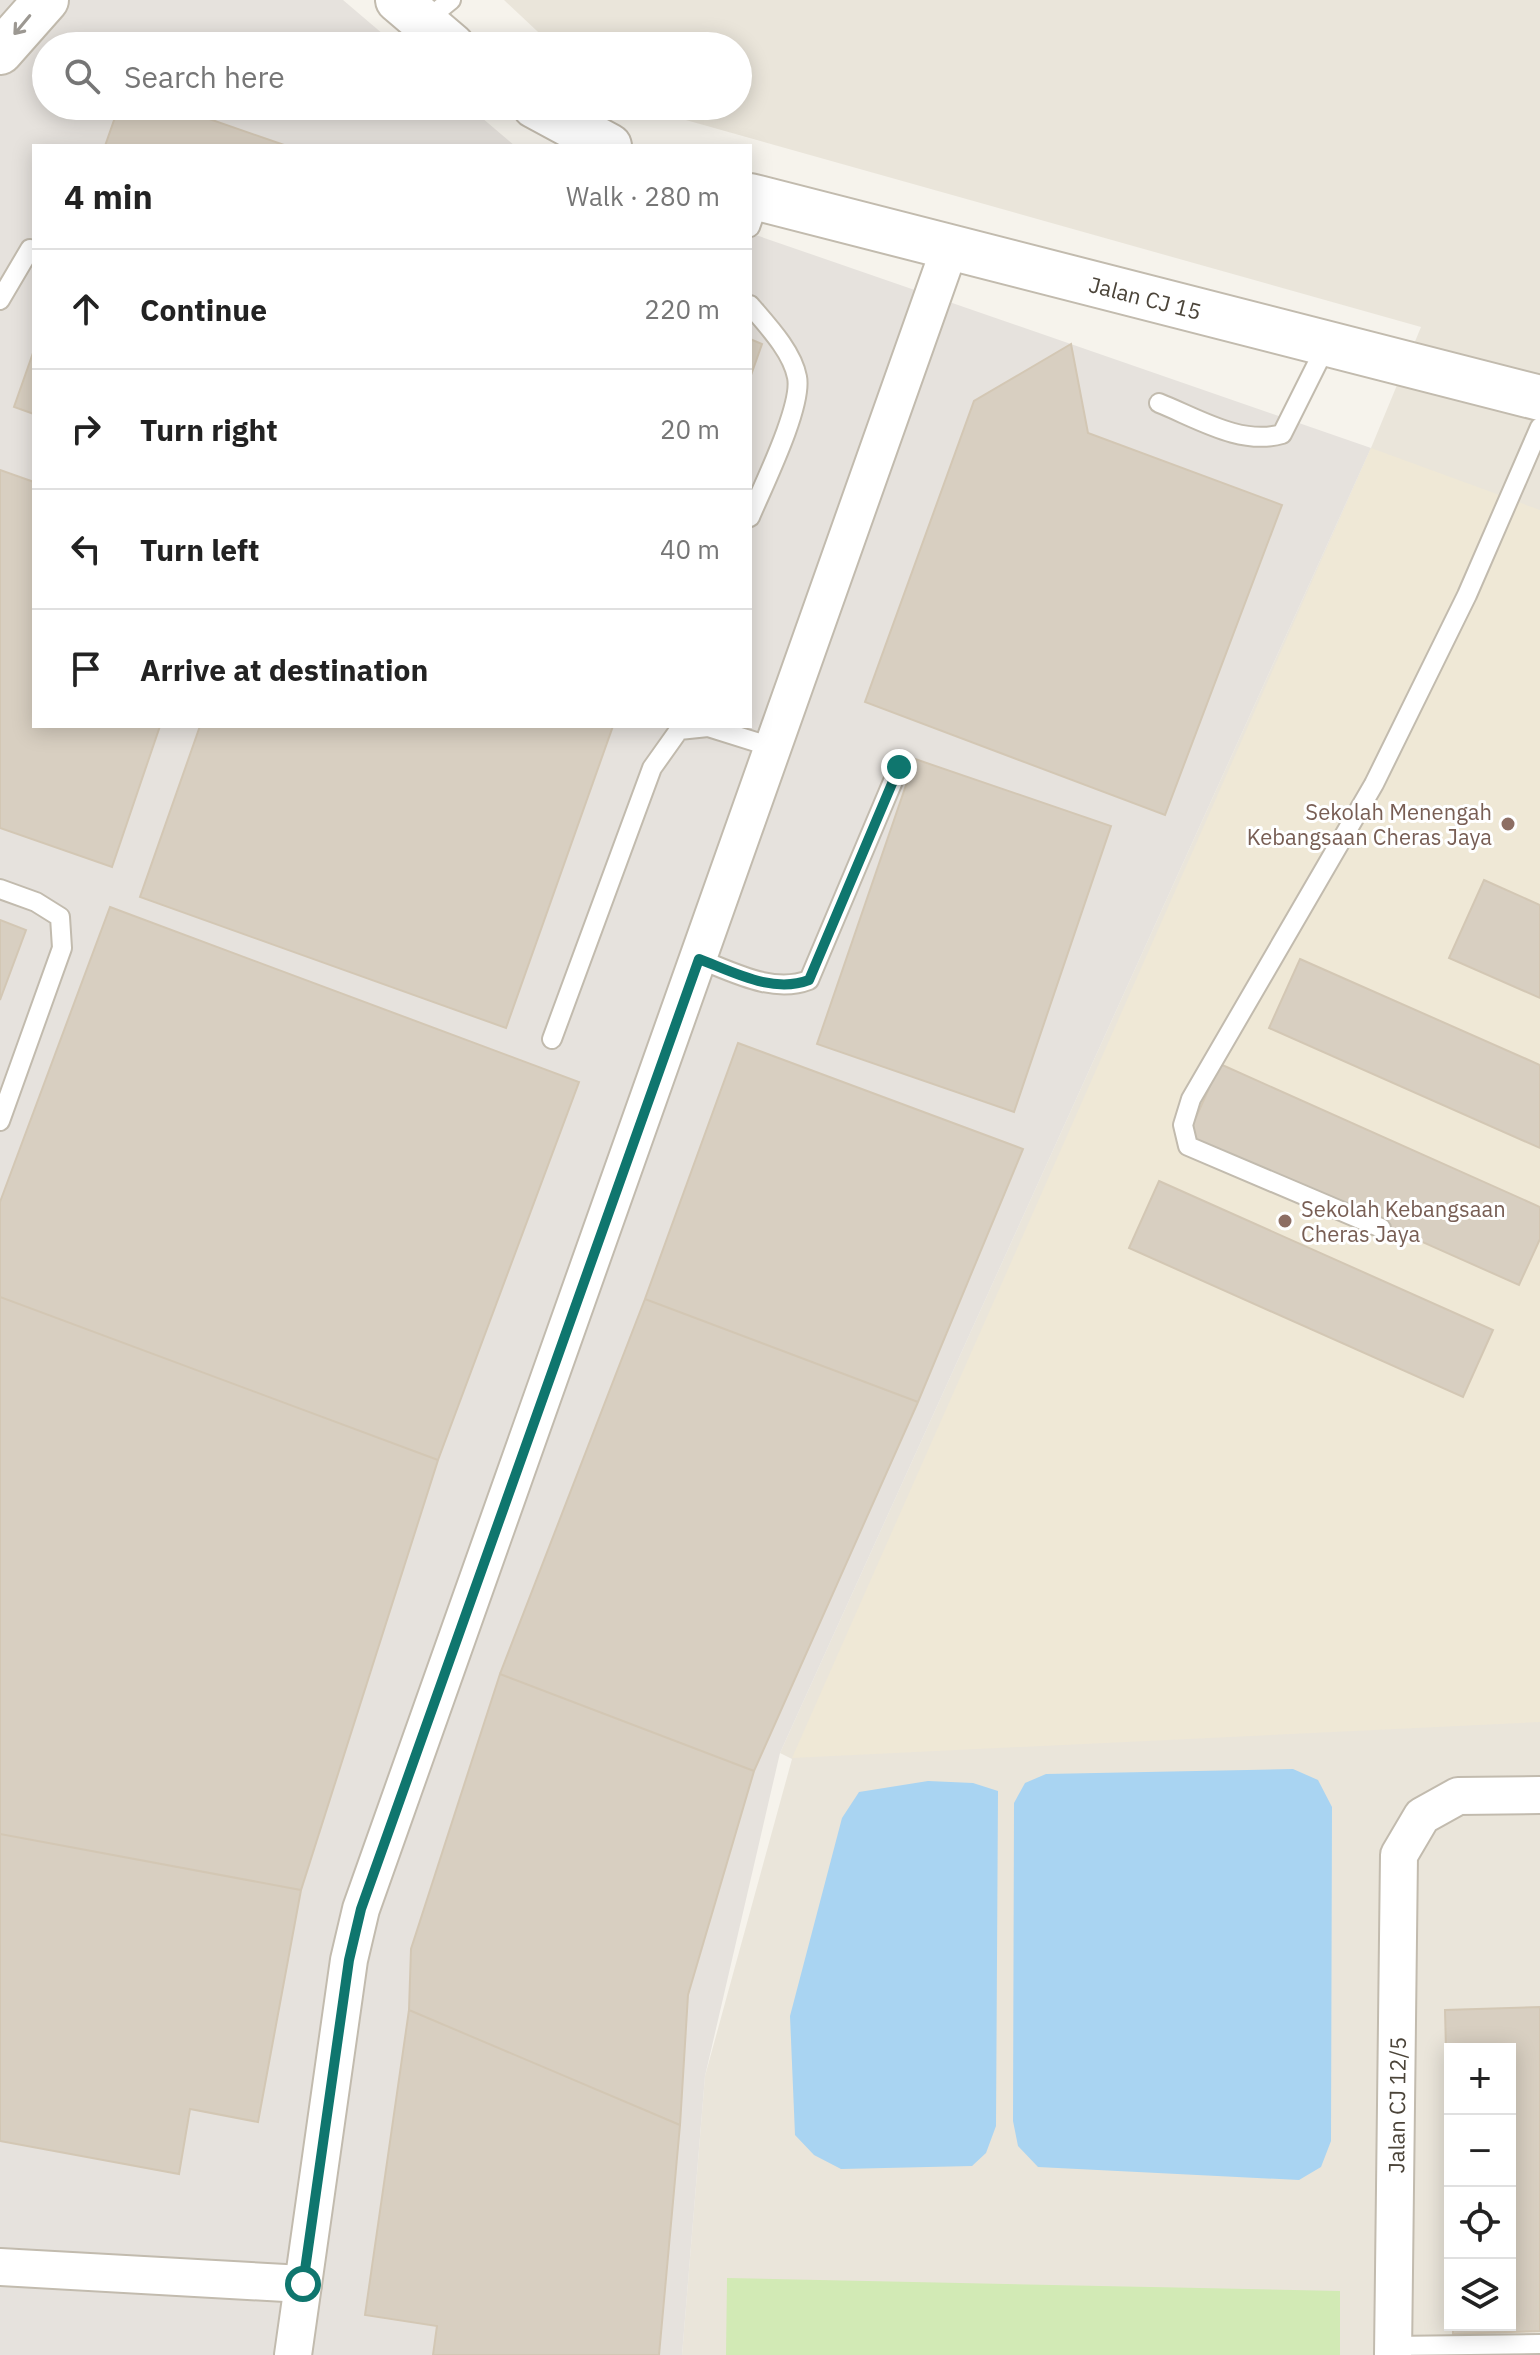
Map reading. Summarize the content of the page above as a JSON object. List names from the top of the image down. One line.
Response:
{"streets":{"street":["Jalan CJ 15","Jalan CJ 12/5"]},"places":["Sekolah Menengah Kebangsaan Cheras Jaya","Sekolah Kebangsaan Cheras Jaya"],"page":{"search":"Search here","heading":["4 min","Walk · 280 m"],"list":[["Continue","220 m"],["Turn right","20 m"],["Turn left","40 m"],"Arrive at destination"],"map_buttons":["+","−"]}}
